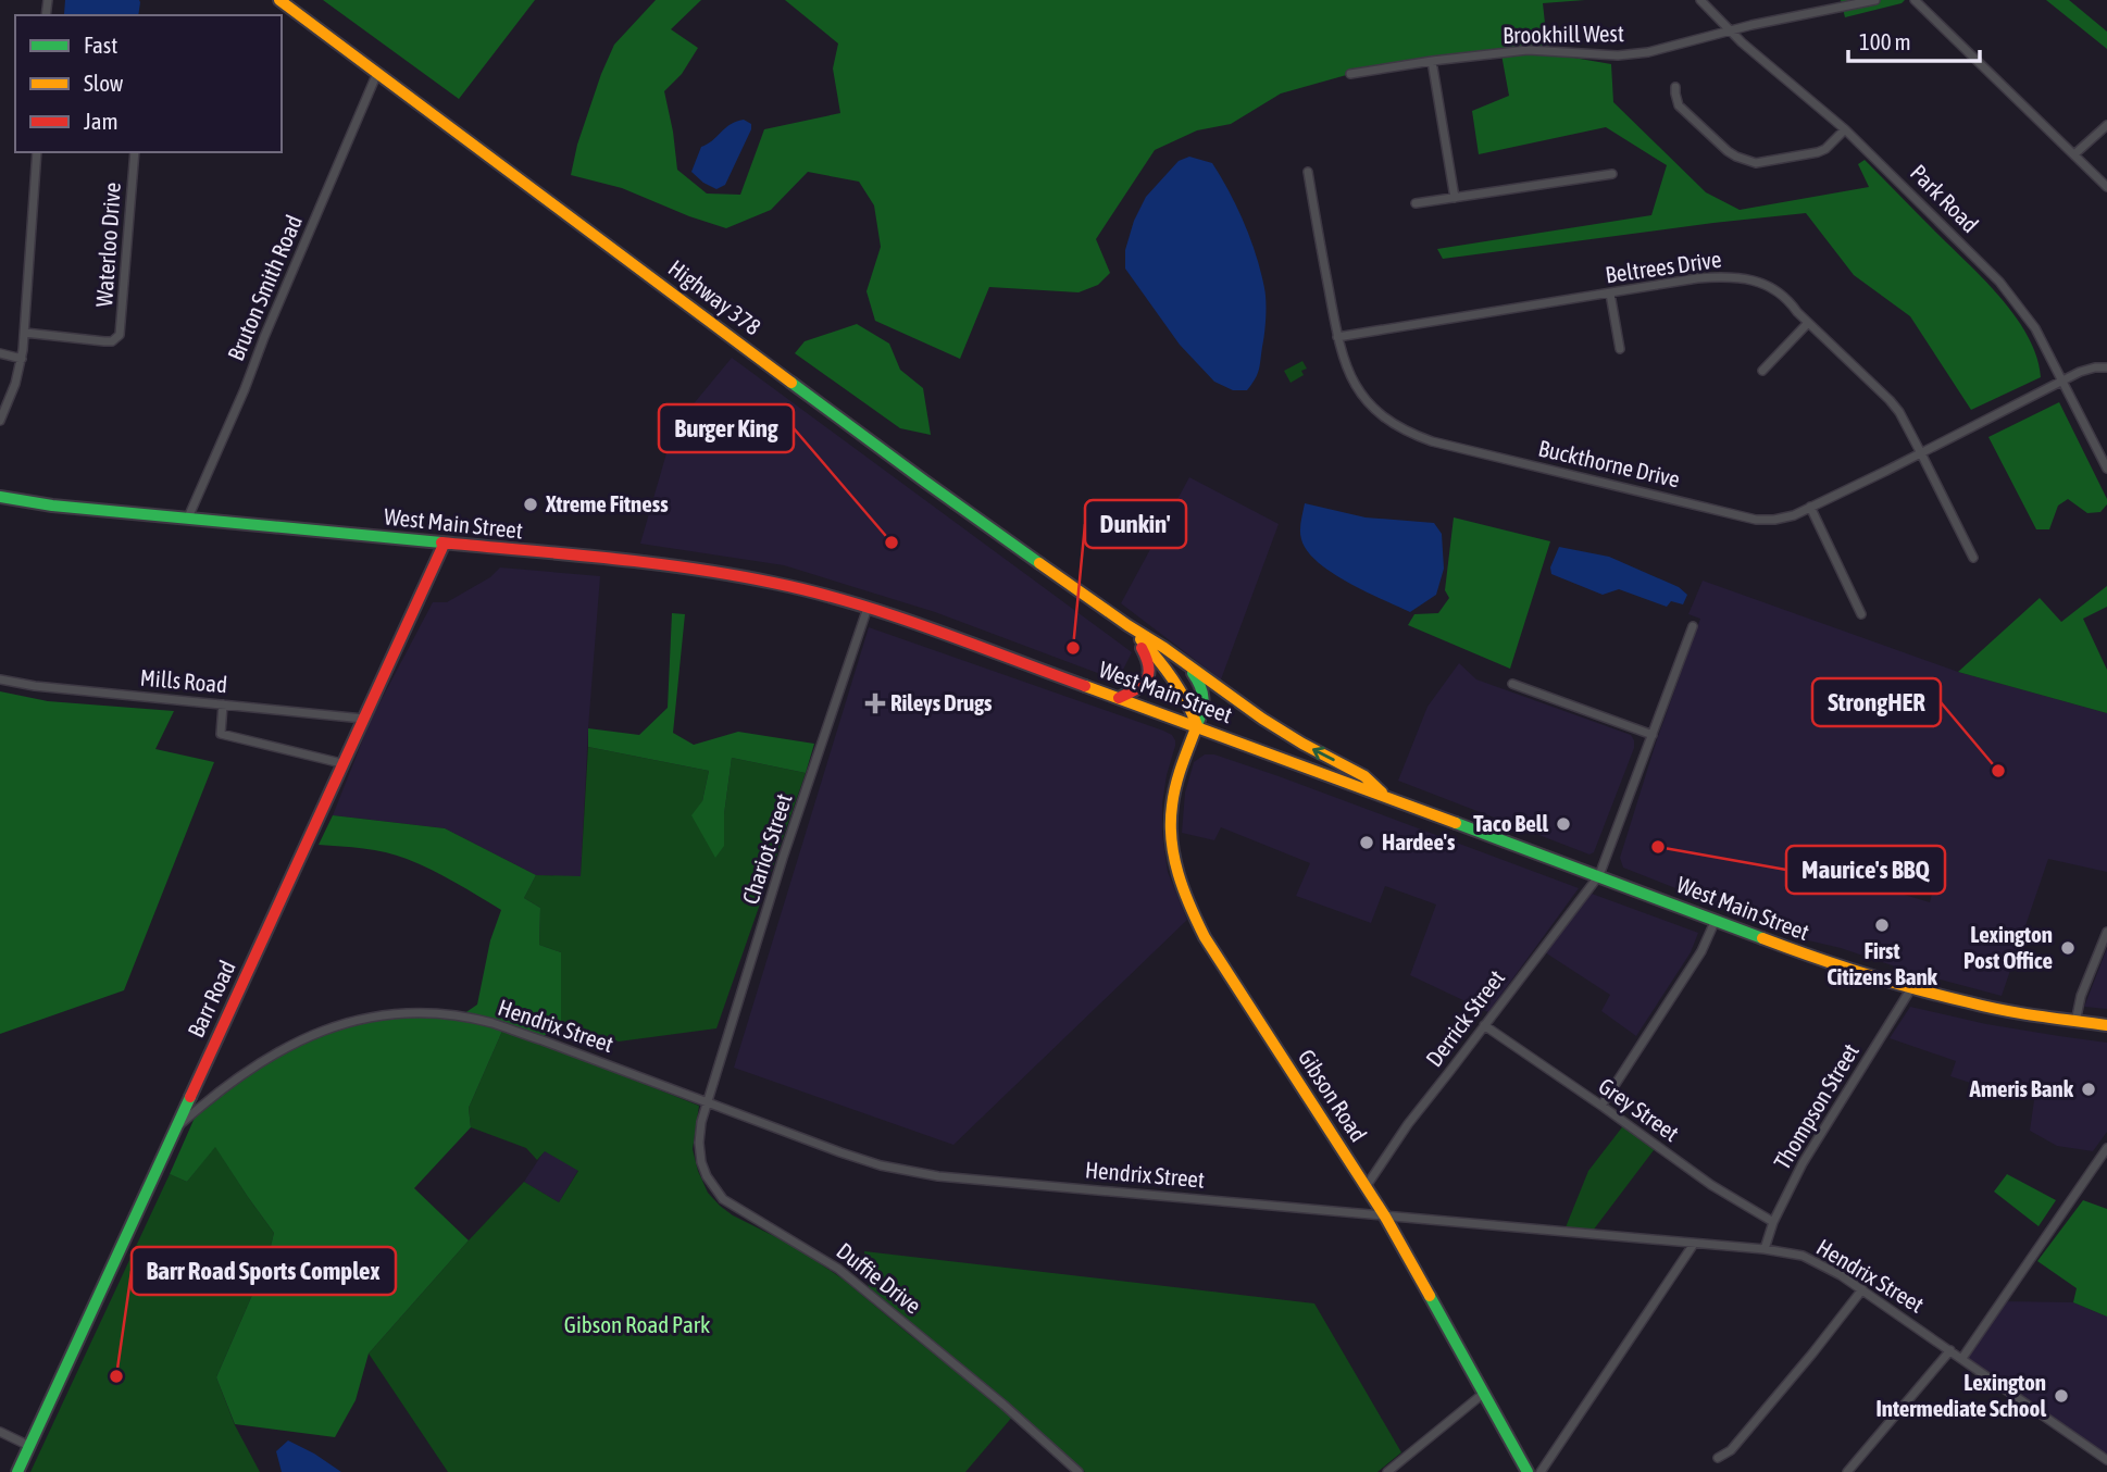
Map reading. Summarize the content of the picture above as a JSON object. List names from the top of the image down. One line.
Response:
{"streets":{"main road":["Highway 378","West Main Street","Barr Road","Gibson Road"],"street":["Brookhill West","Park Road","Waterloo Drive","Beltrees Drive","Bruton Smith Road","Buckthorne Drive","Mills Road","Chariot Street","Derrick Street","Hendrix Street","Thompson Street","Grey Street","Duffie Drive"]},"crossings":[["Brookhill West","Park Road"],["Park Road","Buckthorne Drive"],["Beltrees Drive","Buckthorne Drive"],["Bruton Smith Road","Highway 378"],["Bruton Smith Road","West Main Street"],["West Main Street","Chariot Street"],["West Main Street","Barr Road"],["West Main Street","Derrick Street"],["West Main Street","Gibson Road"],["West Main Street","Thompson Street"],["Mills Road","Barr Road"],["Chariot Street","Hendrix Street"],["Chariot Street","Duffie Drive"],["Barr Road","Hendrix Street"],["Derrick Street","Gibson Road"],["Derrick Street","Grey Street"],["Hendrix Street","Gibson Road"],["Hendrix Street","Thompson Street"],["Hendrix Street","Duffie Drive"],["Thompson Street","Grey Street"]],"parks":["Gibson Road Park"],"places":{"other":["Xtreme Fitness","Burger King","Dunkin'","StrongHER","Taco Bell","Hardee's","Maurice's BBQ","First Citizens Bank","Lexington Post Office","Ameris Bank","Barr Road Sports Complex","Lexington Intermediate School"],"health":["Rileys Drugs"]},"legend":["Fast","Slow","Jam"],"scale_bar":"100 m"}
